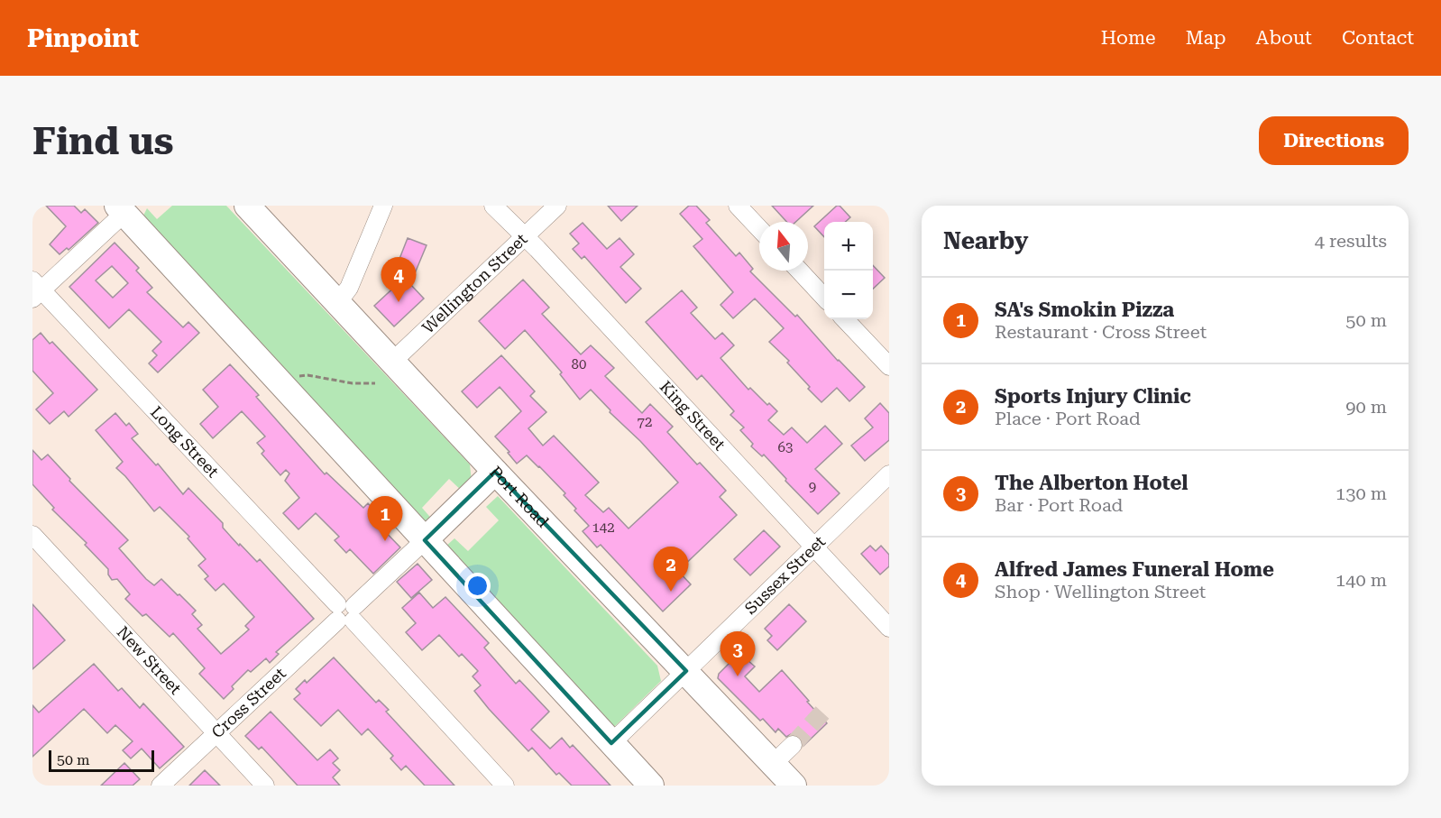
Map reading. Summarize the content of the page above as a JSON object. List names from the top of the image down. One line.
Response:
{"streets":{"highway":["Port Road"],"street":["Wellington Street","King Street","Long Street","Sussex Street","New Street","Cross Street"]},"crossings":[["Wellington Street","King Street"],["Wellington Street","Port Road"],["King Street","Sussex Street"],["Long Street","Cross Street"],["Port Road","Sussex Street"],["New Street","Cross Street"]],"house_numbers":["80","72","63","9","142"],"scale_bar":"50 m","north":"top","page":{"header":"Pinpoint","nav":["Home","Map","About","Contact"],"buttons":"Directions","title":"Find us","heading":["Nearby","4 results"],"map_buttons":["+","−"],"pins":["4","1","2","3"],"list":[{"mark":"1","name":"SA's Smokin Pizza","note":"Restaurant · Cross Street","value":"50 m"},{"mark":"2","name":"Sports Injury Clinic","note":"Place · Port Road","value":"90 m"},{"mark":"3","name":"The Alberton Hotel","note":"Bar · Port Road","value":"130 m"},{"mark":"4","name":"Alfred James Funeral Home","note":"Shop · Wellington Street","value":"140 m"}],"scale":"50 m"}}
